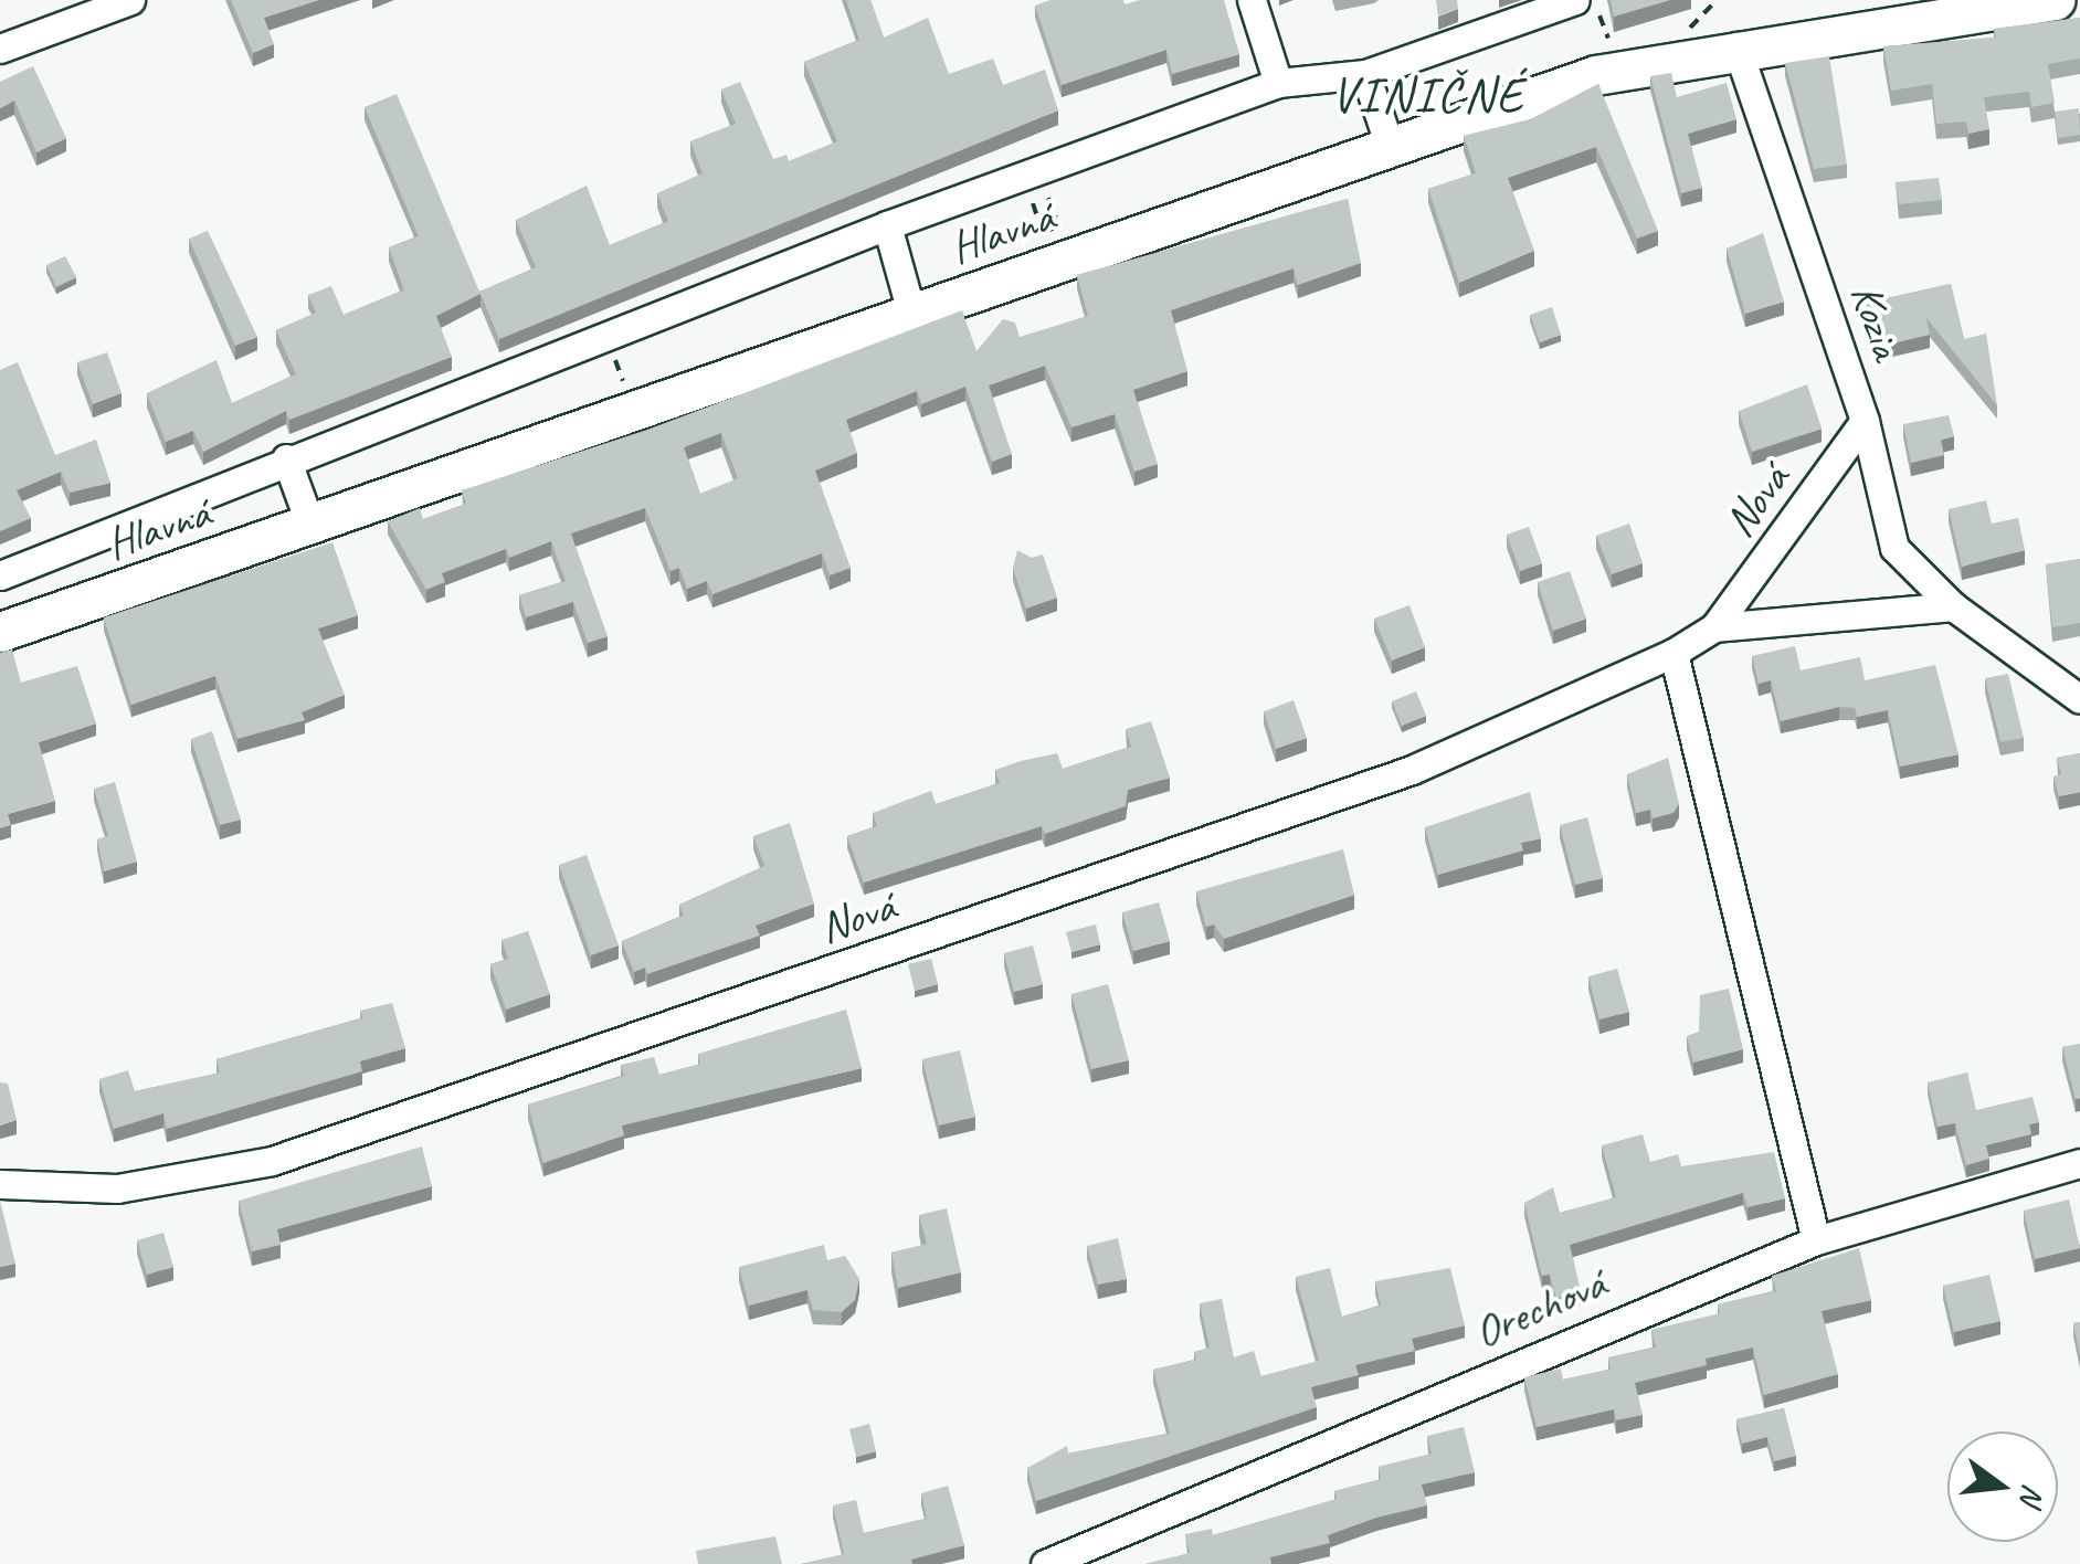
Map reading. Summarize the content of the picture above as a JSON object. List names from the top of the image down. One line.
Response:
{"streets":{"main road":["Hlavná"],"street":["Kozia","Nová","Orechová"]},"crossings":[["Hlavná","Kozia"],["Kozia","Nová"]],"districts":["VINIČNÉ"],"north":"right"}
